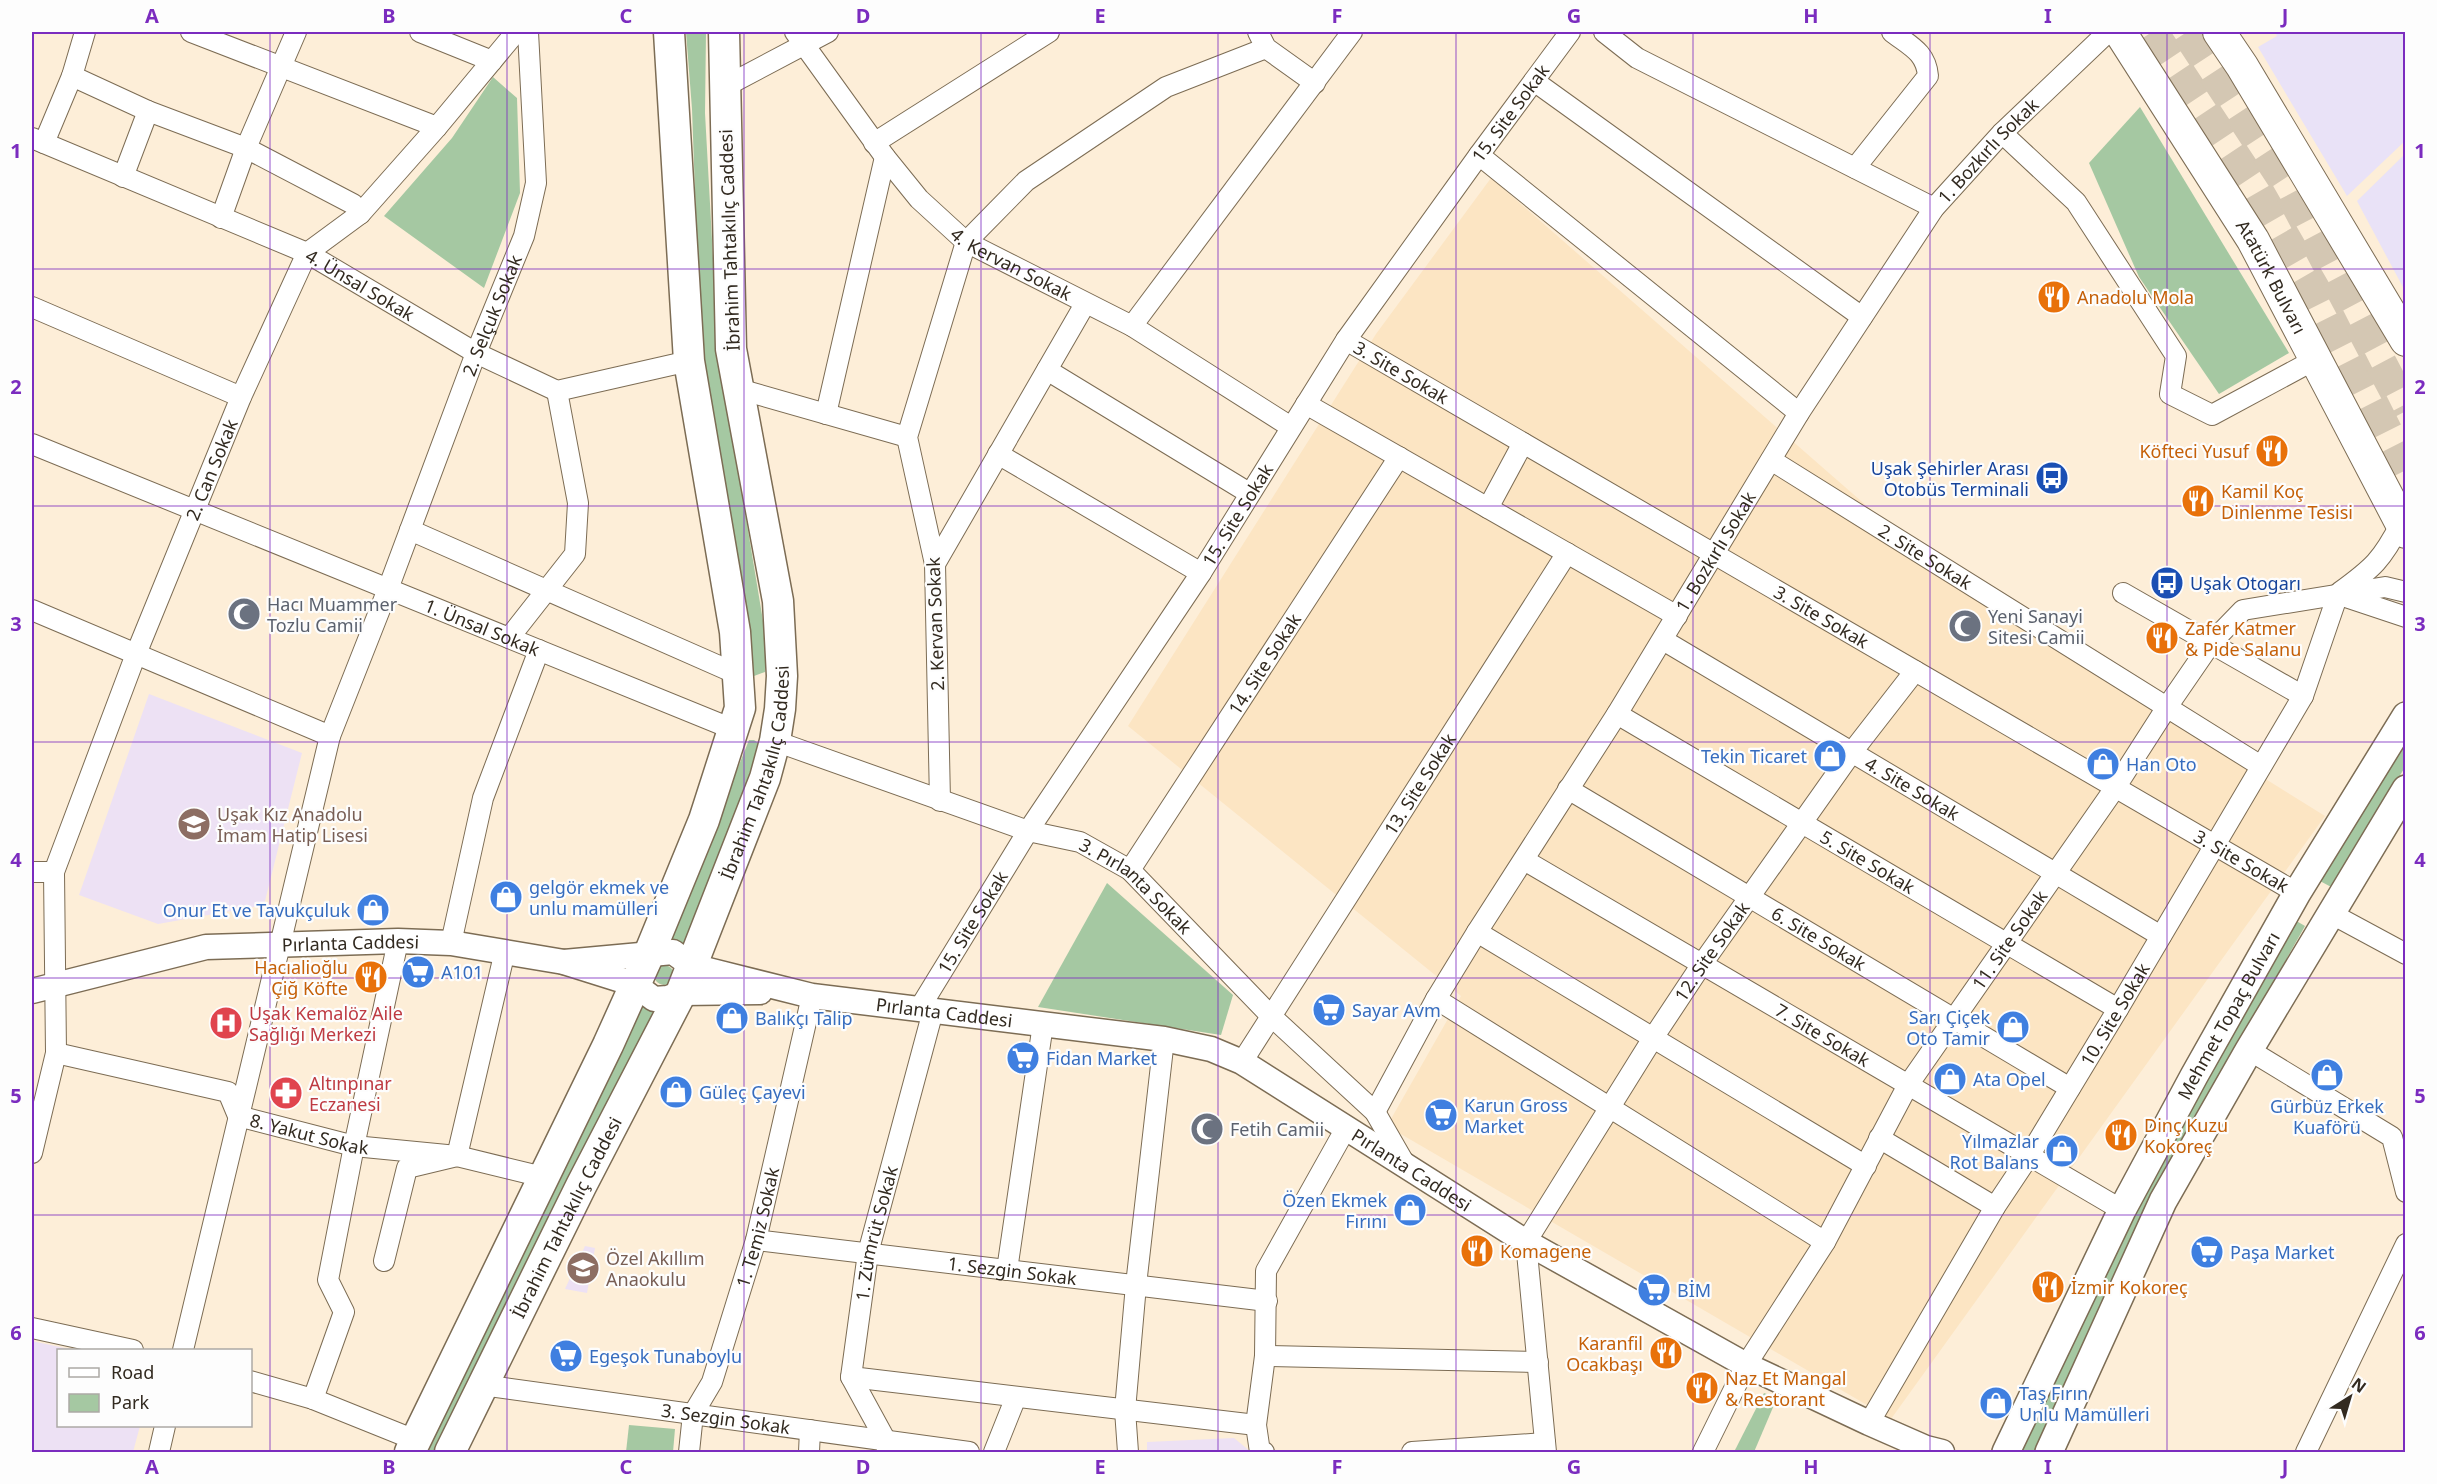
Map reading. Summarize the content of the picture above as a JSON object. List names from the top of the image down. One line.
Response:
{"streets":{"highway":["Atatürk Bulvarı"],"main road":["İbrahim Tahtakılıç Caddesi","Mehmet Topaç Bulvarı"],"street":["15. Site Sokak","1. Bozkırlı Sokak","4. Kervan Sokak","4. Ünsal Sokak","2. Selçuk Sokak","3. Site Sokak","2. Can Sokak","2. Site Sokak","2. Kervan Sokak","1. Ünsal Sokak","14. Site Sokak","13. Site Sokak","4. Site Sokak","5. Site Sokak","3. Pırlanta Sokak","6. Site Sokak","11. Site Sokak","Pırlanta Caddesi","12. Site Sokak","10. Site Sokak","7. Site Sokak","8. Yakut Sokak","1. Temiz Sokak","1. Zümrüt Sokak","1. Sezgin Sokak","3. Sezgin Sokak"]},"crossings":[["15. Site Sokak","4. Kervan Sokak"],["15. Site Sokak","3. Site Sokak"],["15. Site Sokak","3. Pırlanta Sokak"],["15. Site Sokak","Pırlanta Caddesi"],["15. Site Sokak","1. Zümrüt Sokak"],["1. Bozkırlı Sokak","3. Site Sokak"],["1. Bozkırlı Sokak","2. Site Sokak"],["1. Bozkırlı Sokak","4. Site Sokak"],["1. Bozkırlı Sokak","5. Site Sokak"],["1. Bozkırlı Sokak","3. Pırlanta Sokak"],["1. Bozkırlı Sokak","6. Site Sokak"],["1. Bozkırlı Sokak","7. Site Sokak"],["İbrahim Tahtakılıç Caddesi","1. Ünsal Sokak"],["İbrahim Tahtakılıç Caddesi","3. Pırlanta Sokak"],["İbrahim Tahtakılıç Caddesi","Pırlanta Caddesi"],["İbrahim Tahtakılıç Caddesi","8. Yakut Sokak"],["İbrahim Tahtakılıç Caddesi","3. Sezgin Sokak"],["4. Kervan Sokak","2. Kervan Sokak"],["4. Ünsal Sokak","2. Selçuk Sokak"],["4. Ünsal Sokak","2. Can Sokak"],["2. Selçuk Sokak","1. Ünsal Sokak"],["2. Selçuk Sokak","Pırlanta Caddesi"],["2. Selçuk Sokak","8. Yakut Sokak"],["3. Site Sokak","11. Site Sokak"],["3. Site Sokak","12. Site Sokak"],["3. Site Sokak","10. Site Sokak"],["3. Site Sokak","Mehmet Topaç Bulvarı"],["2. Can Sokak","1. Ünsal Sokak"],["2. Can Sokak","Pırlanta Caddesi"],["2. Can Sokak","8. Yakut Sokak"],["2. Site Sokak","11. Site Sokak"],["2. Site Sokak","10. Site Sokak"],["2. Kervan Sokak","3. Pırlanta Sokak"],["14. Site Sokak","3. Pırlanta Sokak"],["13. Site Sokak","3. Pırlanta Sokak"],["13. Site Sokak","Pırlanta Caddesi"],["4. Site Sokak","11. Site Sokak"],["4. Site Sokak","12. Site Sokak"],["4. Site Sokak","10. Site Sokak"],["5. Site Sokak","11. Site Sokak"],["5. Site Sokak","12. Site Sokak"],["5. Site Sokak","10. Site Sokak"],["3. Pırlanta Sokak","Pırlanta Caddesi"],["6. Site Sokak","11. Site Sokak"],["6. Site Sokak","12. Site Sokak"],["6. Site Sokak","10. Site Sokak"],["11. Site Sokak","Pırlanta Caddesi"],["11. Site Sokak","10. Site Sokak"],["11. Site Sokak","7. Site Sokak"],["Pırlanta Caddesi","12. Site Sokak"],["Pırlanta Caddesi","10. Site Sokak"],["Pırlanta Caddesi","1. Temiz Sokak"],["Pırlanta Caddesi","1. Zümrüt Sokak"],["12. Site Sokak","7. Site Sokak"],["10. Site Sokak","7. Site Sokak"],["Mehmet Topaç Bulvarı","7. Site Sokak"],["1. Temiz Sokak","1. Sezgin Sokak"],["1. Temiz Sokak","3. Sezgin Sokak"],["1. Zümrüt Sokak","1. Sezgin Sokak"]],"places":{"restaurant":["Anadolu Mola","Köfteci Yusuf","Kamil Koç Dinlenme Tesisi","Zafer Katmer & Pide Salanu","Hacıalioğlu Çiğ Köfte","Dinç Kuzu Kokoreç","Komagene","İzmir Kokoreç","Karanfil Ocakbaşı","Naz Et Mangal & Restorant"],"bus stop":["Uşak Şehirler Arası Otobüs Terminali","Uşak Otogarı"],"mosque":["Hacı Muammer Tozlu Camii","Yeni Sanayi Sitesi Camii","Fetih Camii"],"shop":["Tekin Ticaret","Han Oto","gelgör ekmek ve unlu mamülleri","Onur Et ve Tavukçuluk","Balıkçı Talip","Sarı Çiçek Oto Tamir","Gürbüz Erkek Kuaförü","Ata Opel","Güleç Çayevi","Yılmazlar Rot Balans","Özen Ekmek Fırını","Taş Fırın Unlu Mamülleri"],"school or university":["Uşak Kız Anadolu İmam Hatip Lisesi","Özel Akıllım Anaokulu"],"supermarket":["A101","Sayar Avm","Fidan Market","Karun Gross Market","Paşa Market","BİM","Egeşok Tunaboylu"],"hospital":["Uşak Kemalöz Aile Sağlığı Merkezi"],"pharmacy":["Altınpınar Eczanesi"]},"legend":["Road","Park"],"north":"top right","grid":{"columns":["A","B","C","D","E","F","G","H","I","J"],"rows":["1","2","3","4","5","6"]}}
